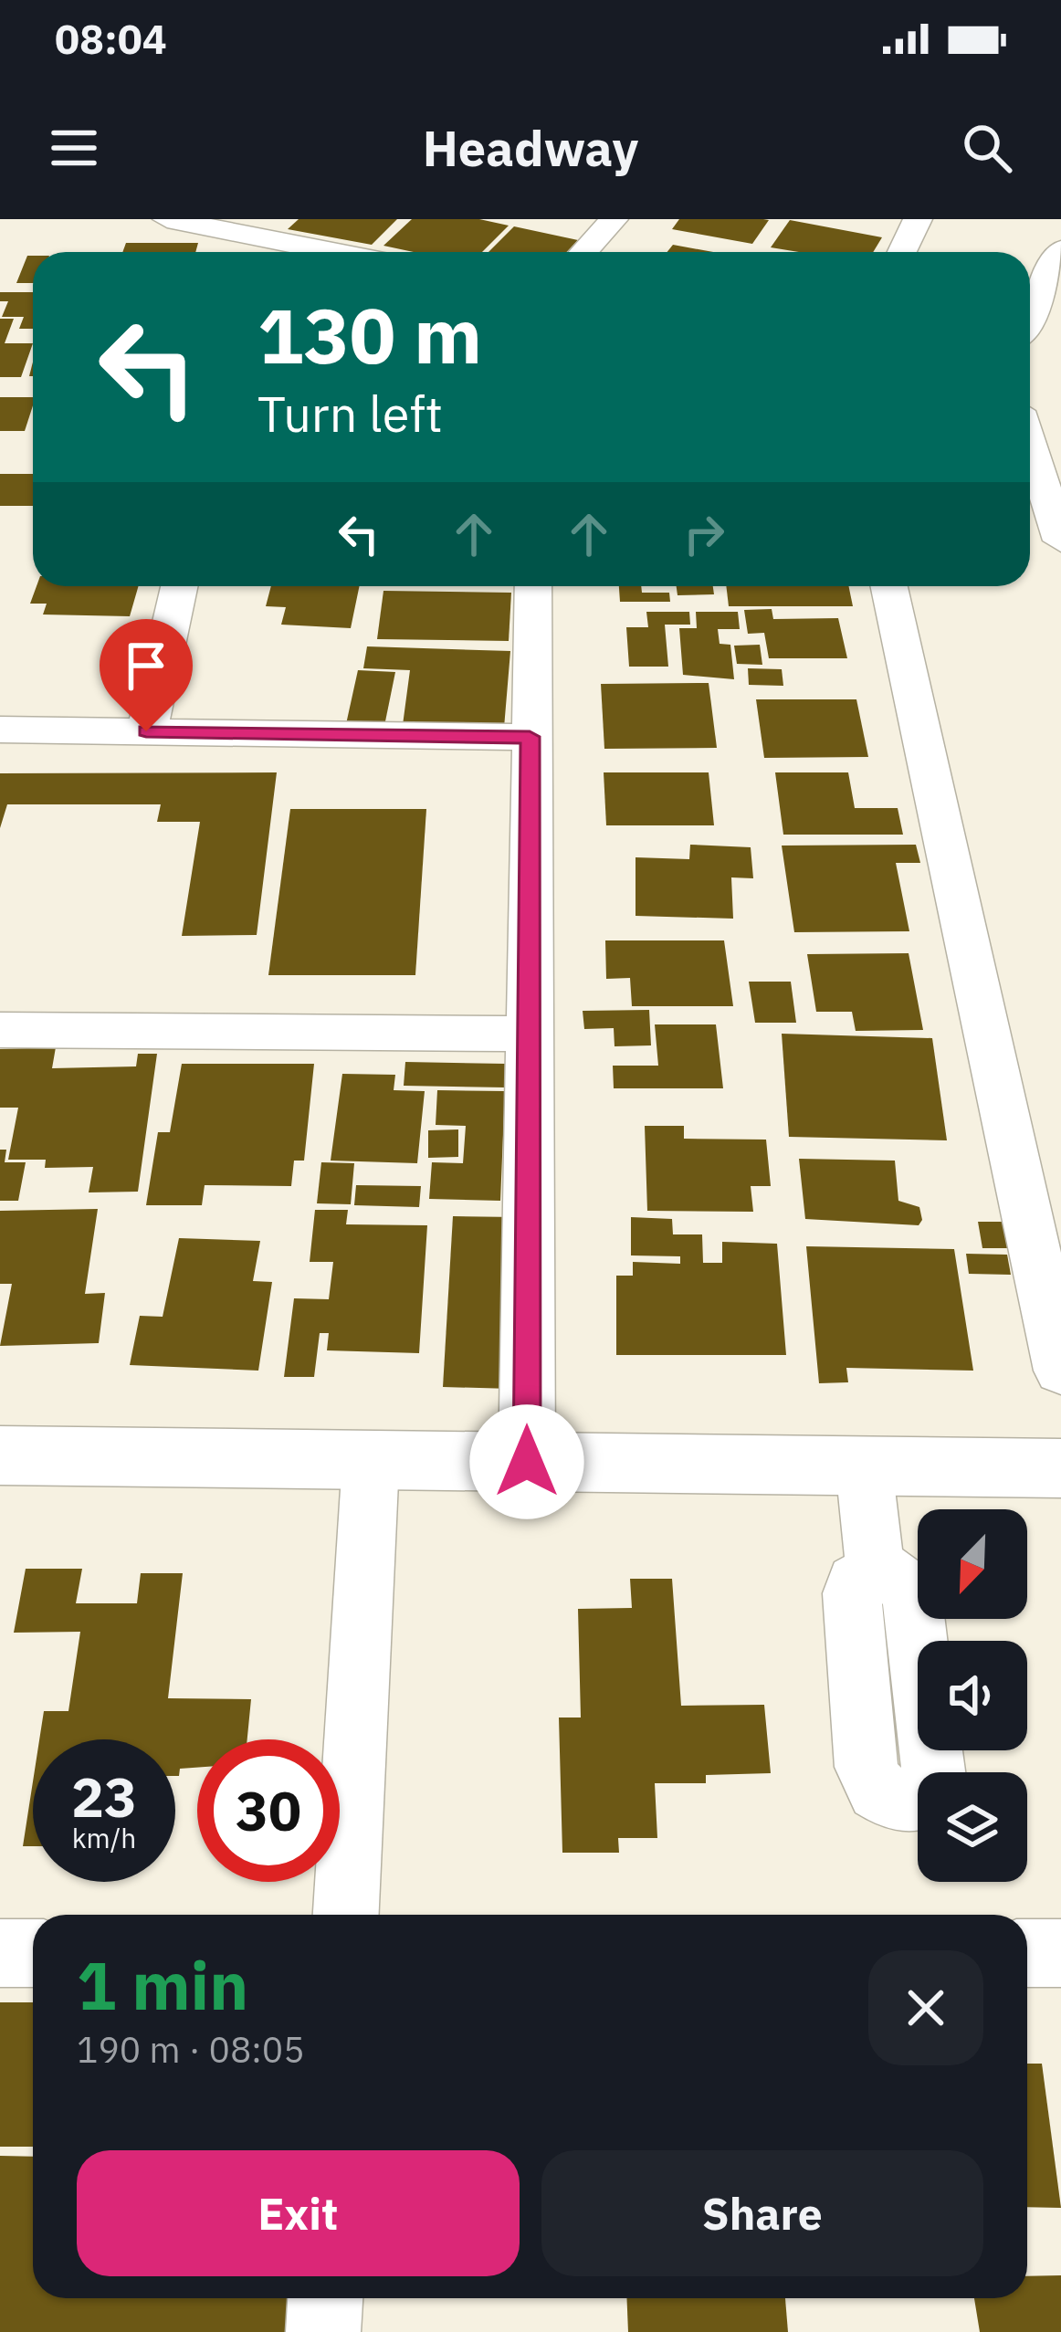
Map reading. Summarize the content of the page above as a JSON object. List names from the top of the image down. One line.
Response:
{"north":"bottom left","page":{"status":"08:04","header":"Headway","turn":["130 m","Turn left"],"speed":"23 km/h","limit":"30","heading":["1 min","190 m · 08:05"],"buttons":["Exit","Share"]}}
